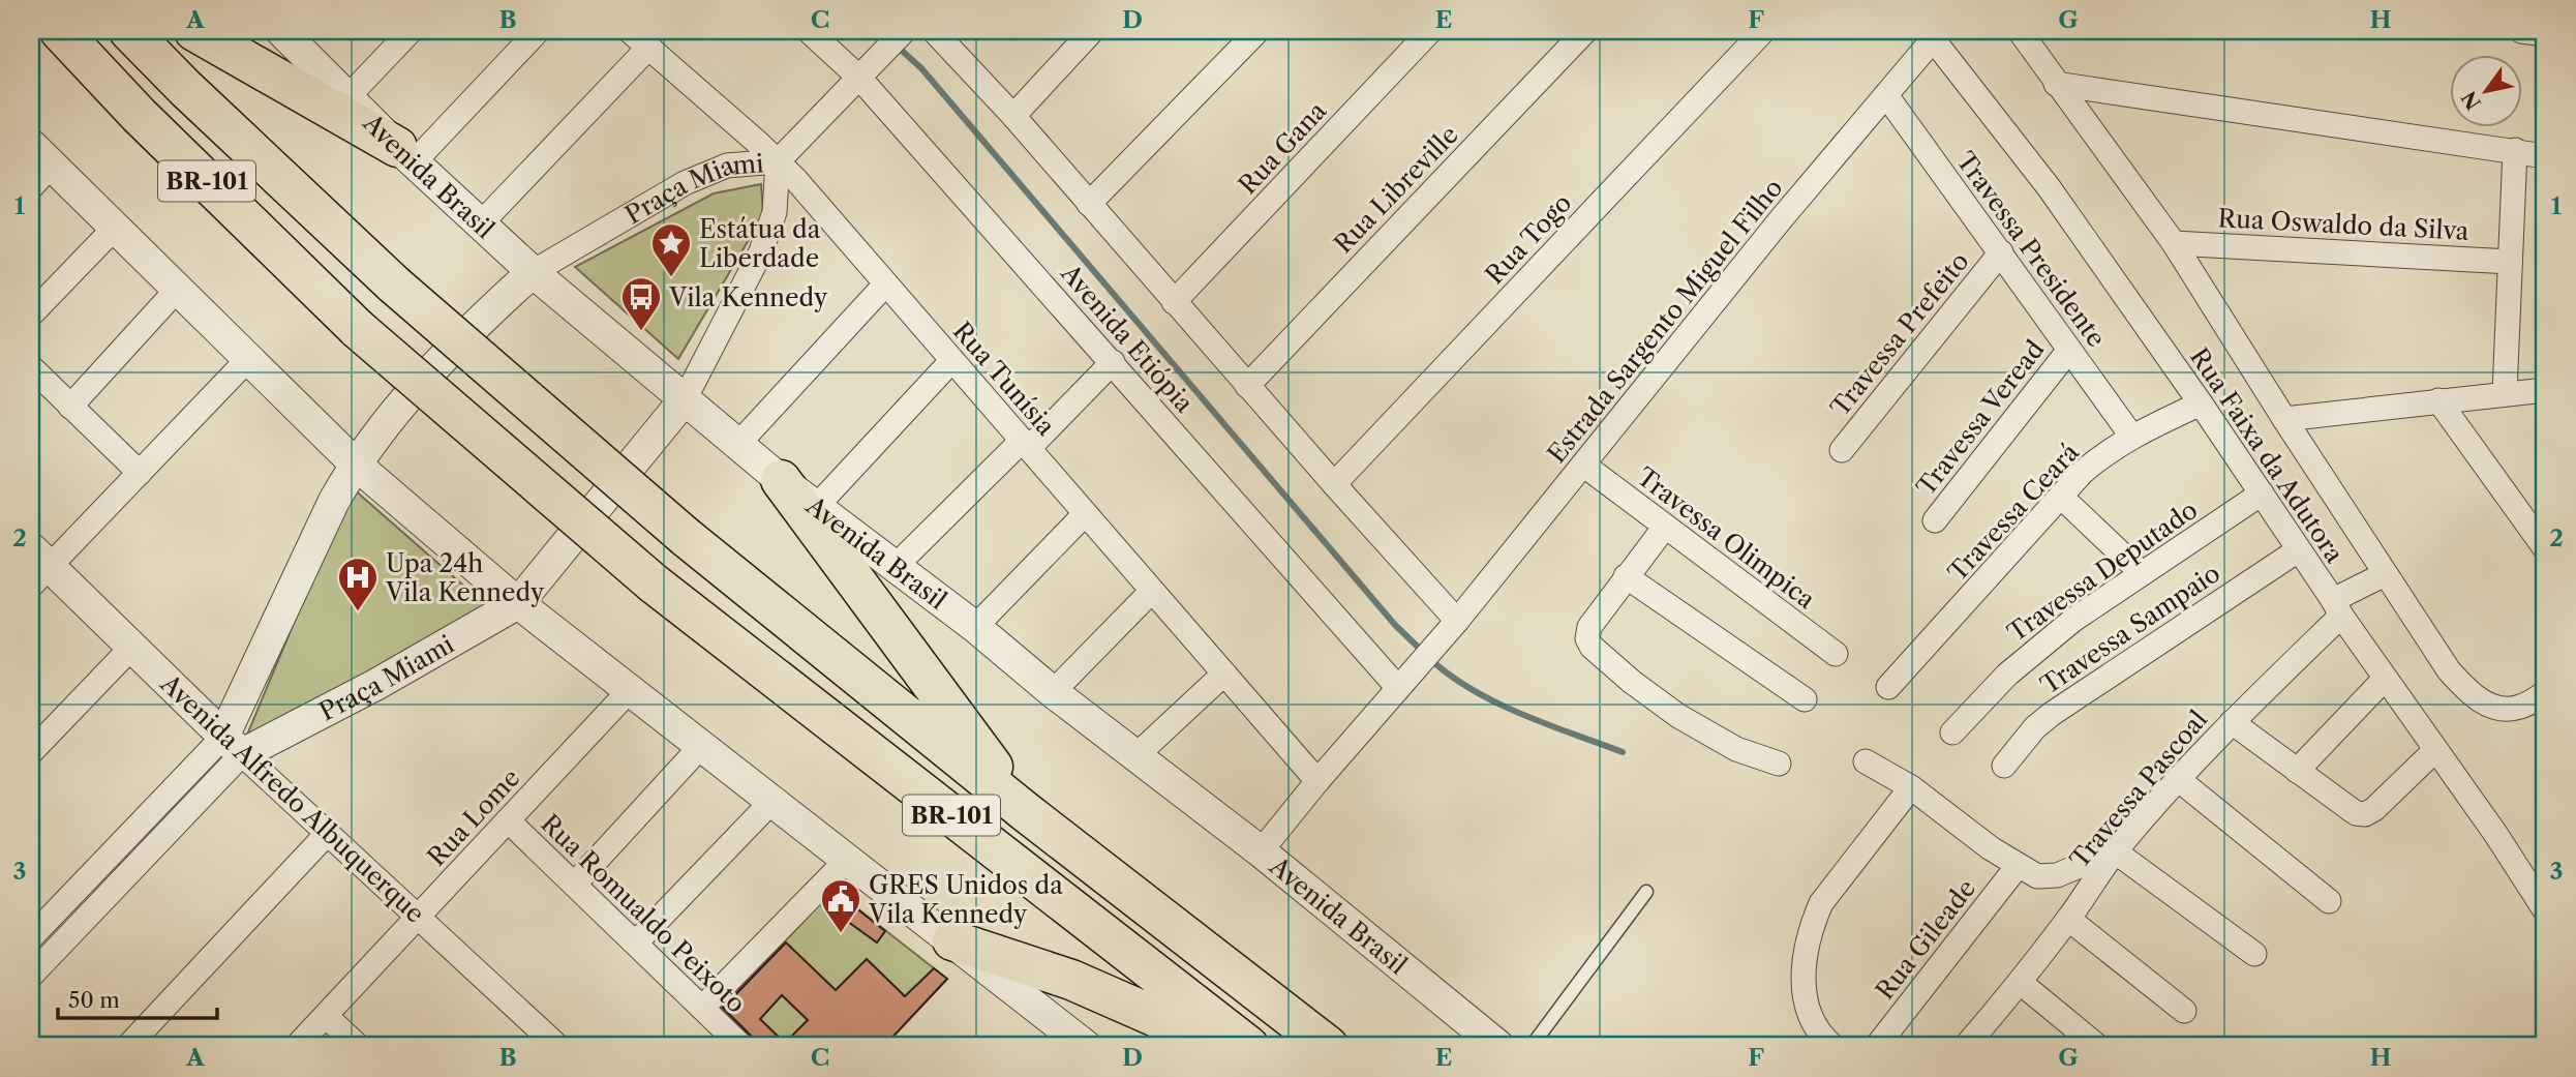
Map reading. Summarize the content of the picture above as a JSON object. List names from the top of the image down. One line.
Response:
{"streets":{"highway":["BR-101"],"street":["Rua Gana","Avenida Brasil","Rua Libreville","Praça Miami","Rua Oswaldo da Silva","Rua Togo","Travessa Presidente","Estrada Sargento Miguel Filho","Travessa Prefeito","Avenida Etiópia","Rua Tunísia","Travessa Veread","Rua Faixa da Adutora","Travessa Ceará","Travessa Olimpica","Travessa Deputado","Travessa Sampaio","Travessa Pascoal","Avenida Alfredo Albuquerque","Rua Lome","Rua Romualdo Peixoto","Rua Gileade"]},"crossings":[["Avenida Brasil","Praça Miami"],["Praça Miami","Rua Tunísia"],["Praça Miami","Avenida Alfredo Albuquerque"],["Rua Oswaldo da Silva","Rua Faixa da Adutora"],["Travessa Presidente","Estrada Sargento Miguel Filho"],["Travessa Presidente","Travessa Prefeito"],["Travessa Presidente","Travessa Veread"],["Travessa Presidente","Travessa Ceará"],["Estrada Sargento Miguel Filho","Avenida Etiópia"],["Estrada Sargento Miguel Filho","Rua Faixa da Adutora"],["Estrada Sargento Miguel Filho","Travessa Olimpica"],["Rua Faixa da Adutora","Travessa Ceará"],["Rua Faixa da Adutora","Travessa Deputado"],["Rua Faixa da Adutora","Travessa Sampaio"],["Rua Faixa da Adutora","Travessa Pascoal"],["Avenida Alfredo Albuquerque","Rua Lome"],["Rua Lome","Rua Romualdo Peixoto"]],"places":{"place":["Estátua da Liberdade"],"bus stop":["Vila Kennedy"],"hospital":["Upa 24h Vila Kennedy"],"public building":["GRES Unidos da Vila Kennedy"]},"scale_bar":"50 m","north":"bottom left","grid":{"columns":["A","B","C","D","E","F","G","H"],"rows":["1","2","3"]}}
